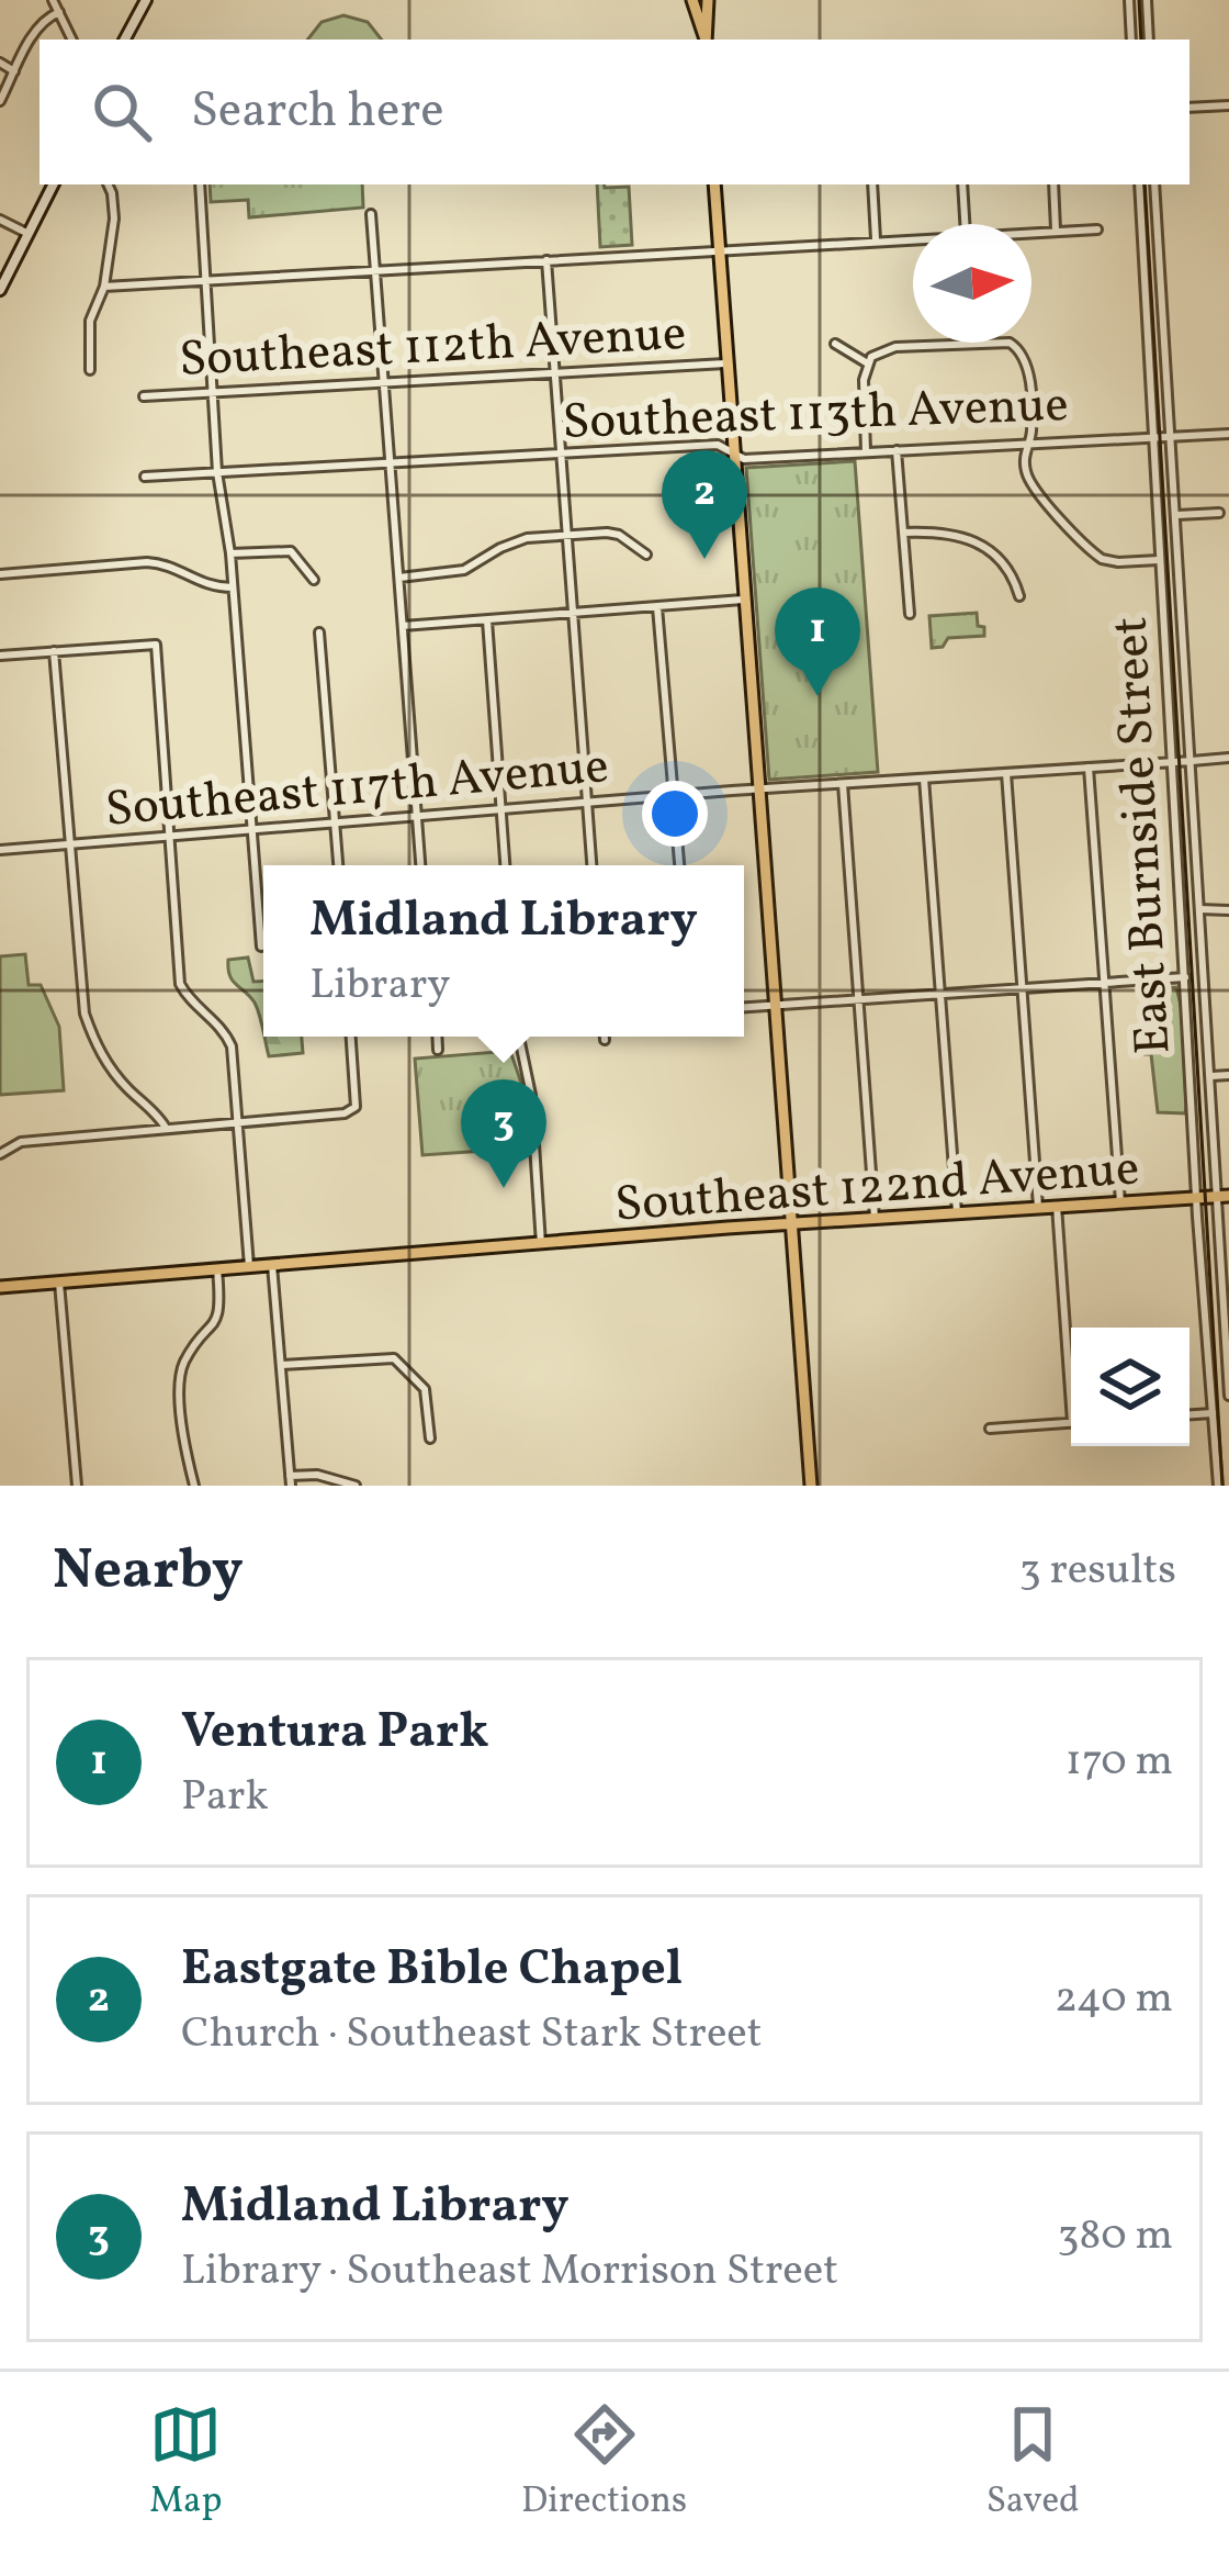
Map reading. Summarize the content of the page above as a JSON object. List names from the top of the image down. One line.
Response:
{"streets":{"main road":["Southeast 122nd Avenue"],"street":["Southeast 112th Avenue","Southeast 113th Avenue","Southeast 117th Avenue","East Burnside Street"]},"crossings":[["Southeast 113th Avenue","East Burnside Street"],["Southeast 117th Avenue","East Burnside Street"],["East Burnside Street","Southeast 122nd Avenue"]],"north":"right","page":{"search":"Search here","pins":["2","1","3"],"popup":["Midland Library","Library"],"heading":["Nearby","3 results"],"list":[{"mark":"1","name":"Ventura Park","note":"Park","value":"170 m"},{"mark":"2","name":"Eastgate Bible Chapel","note":"Church · Southeast Stark Street","value":"240 m"},{"mark":"3","name":"Midland Library","note":"Library · Southeast Morrison Street","value":"380 m"}],"nav":["Map","Directions","Saved"]}}
